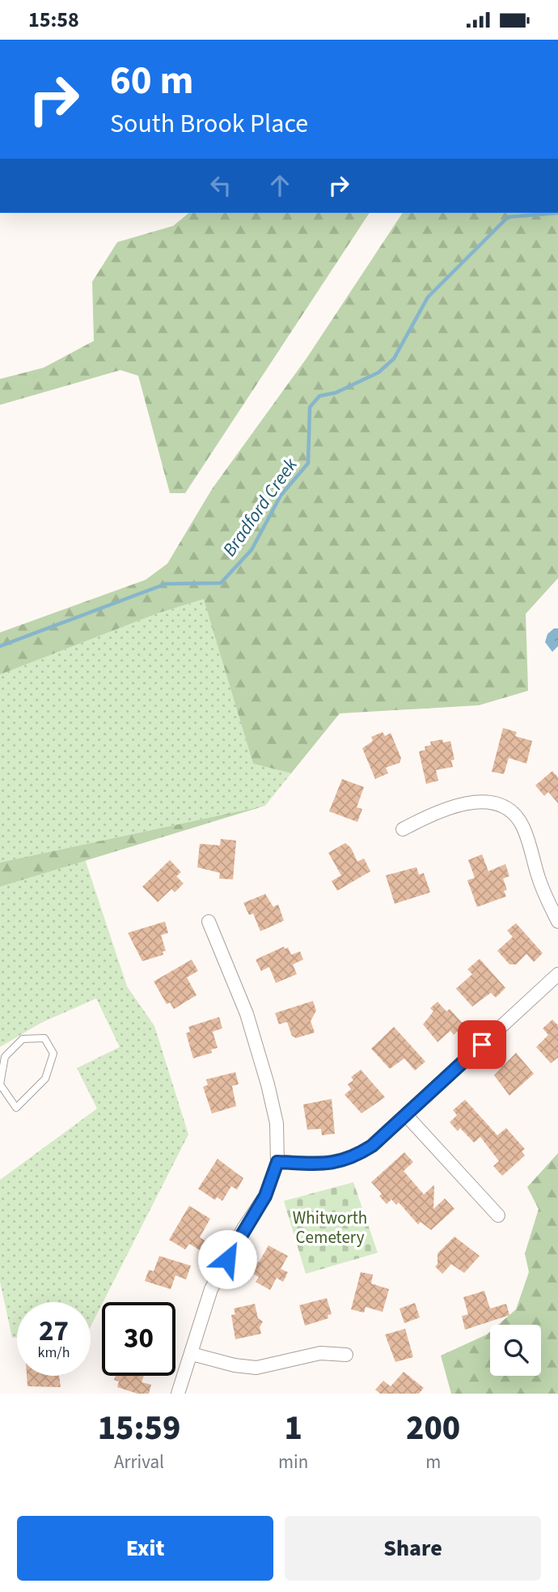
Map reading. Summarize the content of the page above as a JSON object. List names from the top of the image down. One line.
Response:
{"water":["Bradford Creek"],"parks":["Whitworth Cemetery"],"page":{"status":"15:58","turn":["60 m","South Brook Place"],"speed":"27 km/h","limit":"30","eta":["15:59","Arrival","1","min","200","m"],"buttons":["Exit","Share"]}}
